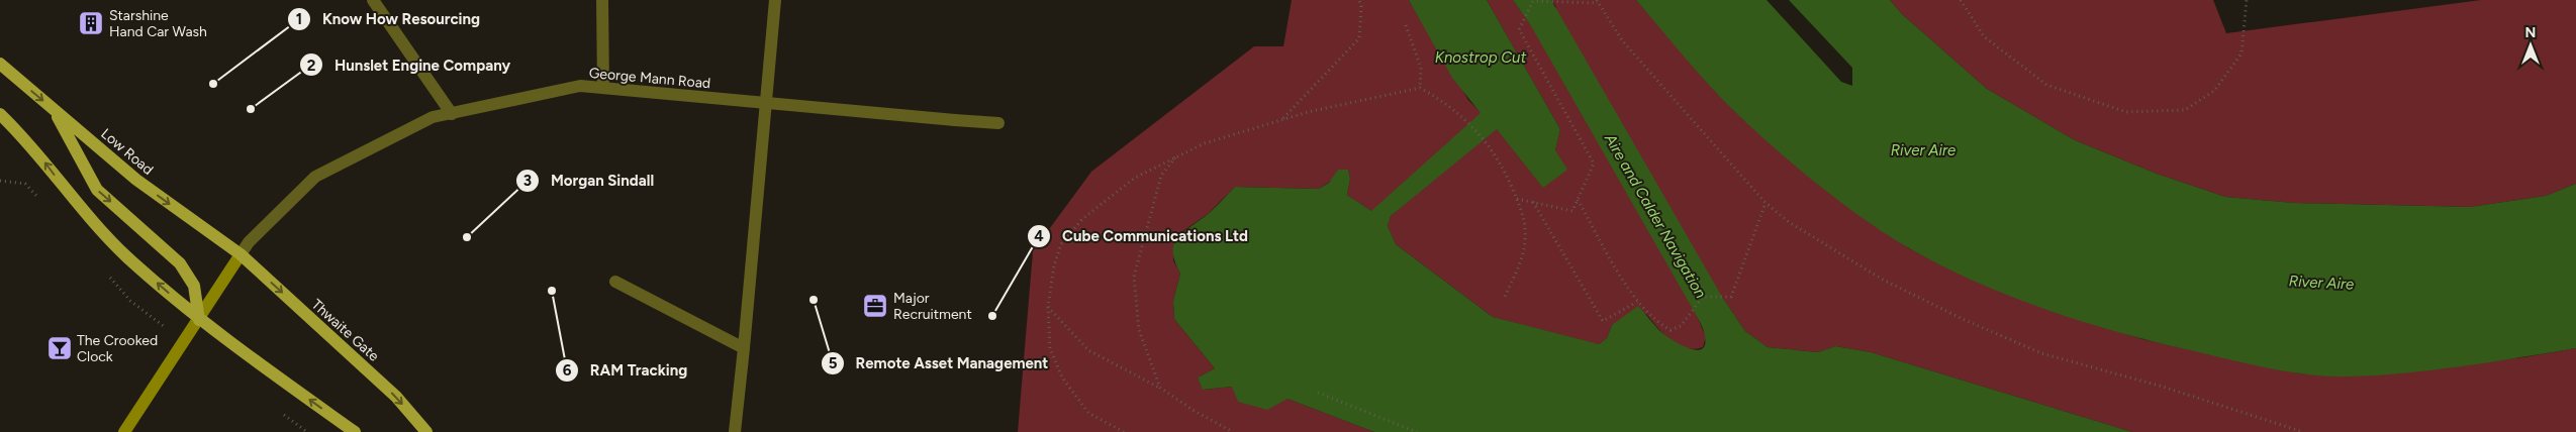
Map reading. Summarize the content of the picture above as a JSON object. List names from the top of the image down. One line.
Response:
{"streets":{"main road":["Low Road","Thwaite Gate"],"street":["George Mann Road"]},"crossings":[["George Mann Road","Low Road"],["George Mann Road","Thwaite Gate"],["Low Road","Thwaite Gate"]],"water":["Knostrop Cut","River Aire","Aire and Calder Navigation"],"places":{"building":["Starshine Hand Car Wash"],"other":["Know How Resourcing","Hunslet Engine Company","Morgan Sindall","RAM Tracking","Remote Asset Management","Cube Communications Ltd"],"office":["Major Recruitment"],"bar":["The Crooked Clock"]},"north":"top"}
